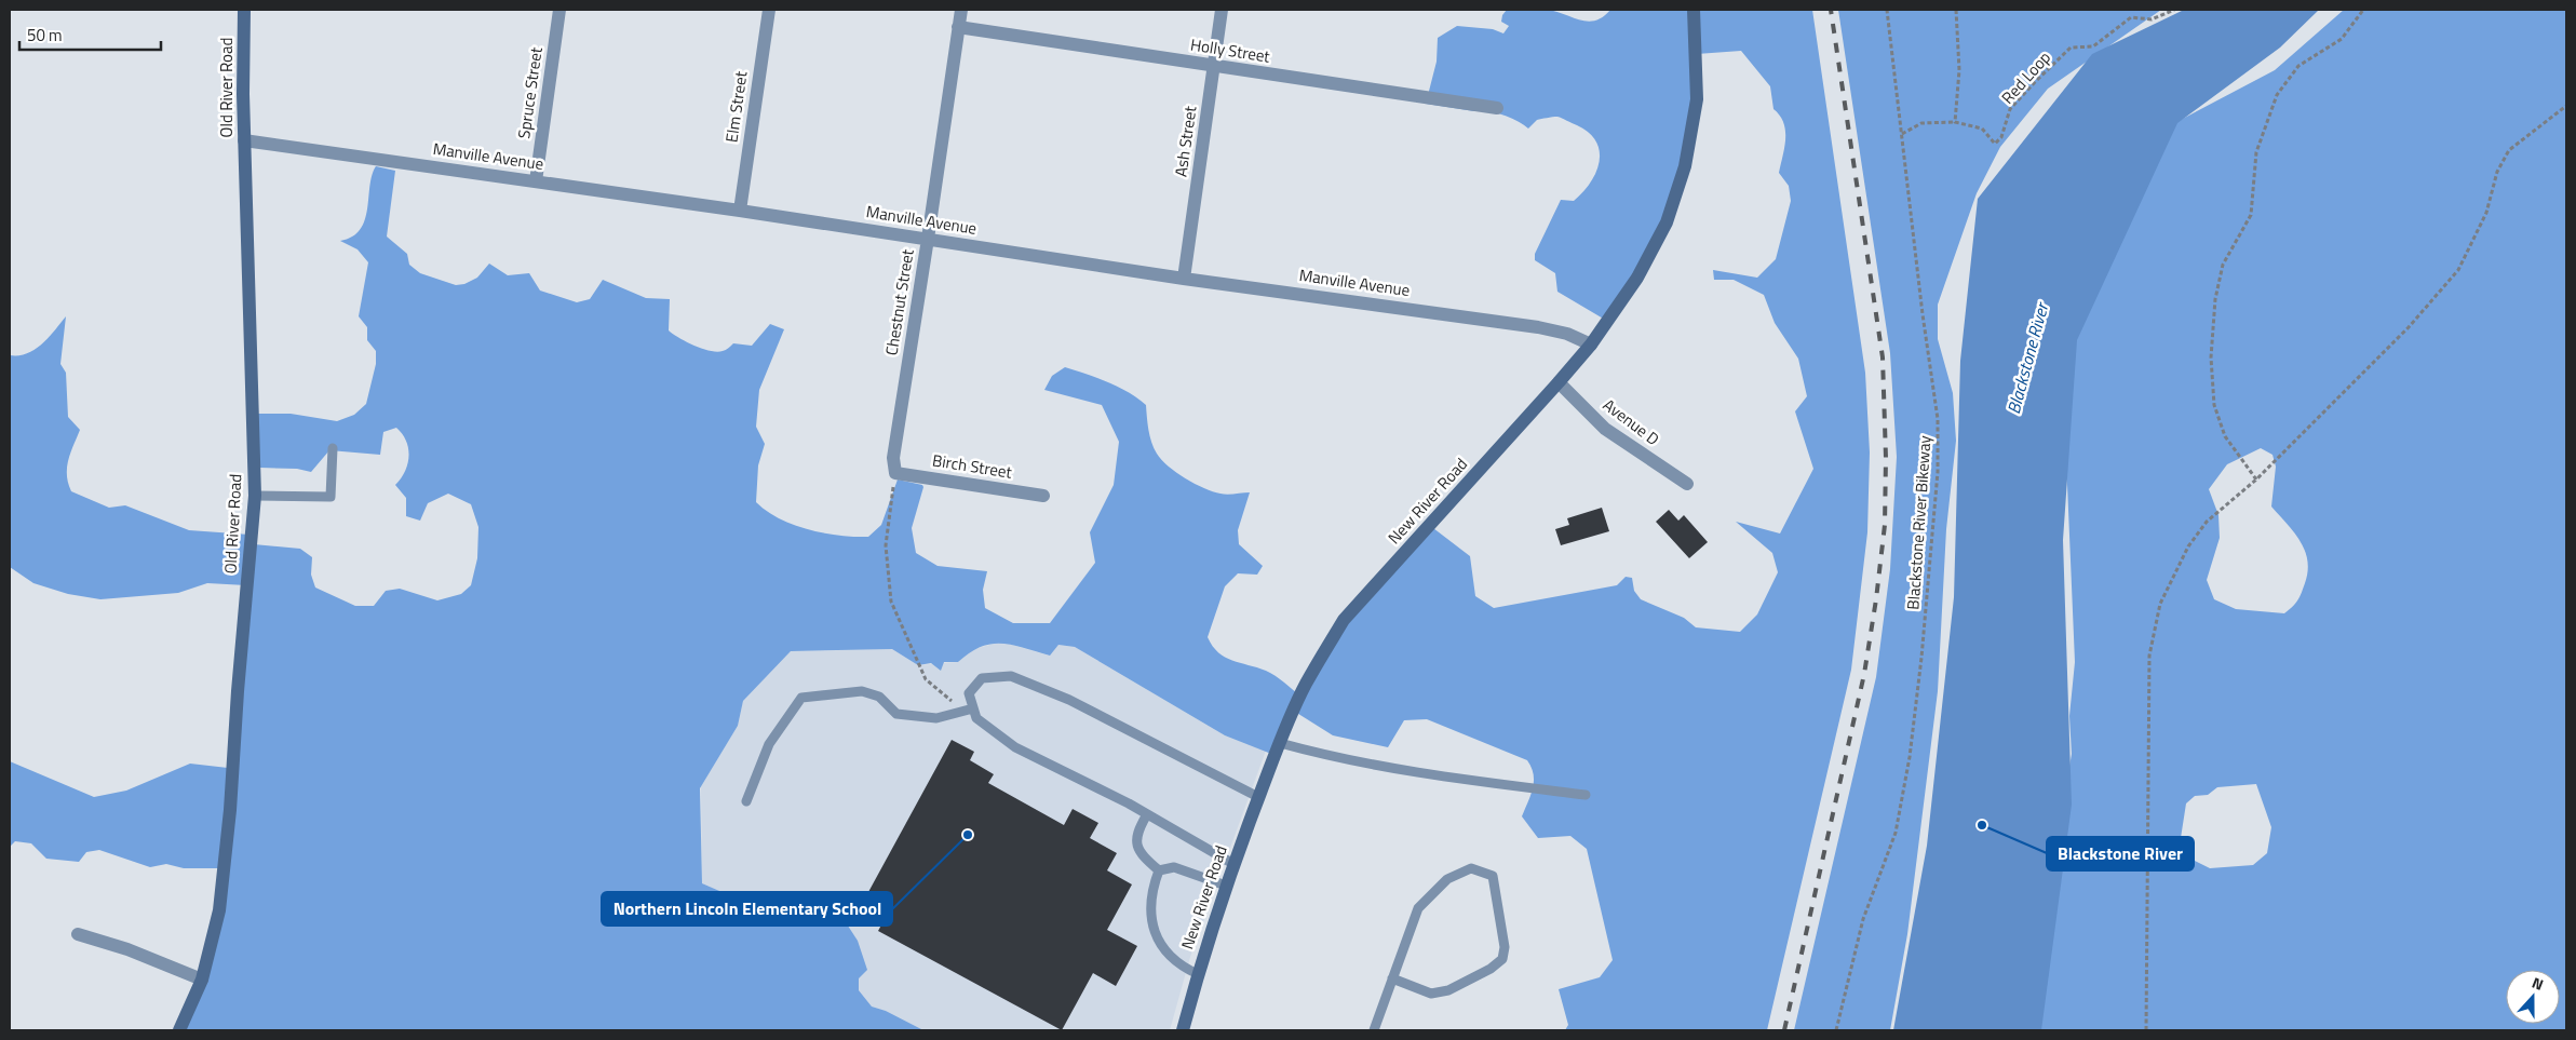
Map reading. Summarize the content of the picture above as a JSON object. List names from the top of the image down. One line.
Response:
{"streets":{"street":["Holly Street","Old River Road","Spruce Street","Elm Street","Ash Street","Manville Avenue","Chestnut Street","Avenue D","Birch Street","New River Road"],"path":["Red Loop","Blackstone River Bikeway"]},"crossings":[["Holly Street","Ash Street"],["Holly Street","Chestnut Street"],["Old River Road","Manville Avenue"],["Spruce Street","Manville Avenue"],["Elm Street","Manville Avenue"],["Ash Street","Manville Avenue"],["Manville Avenue","Chestnut Street"],["Manville Avenue","New River Road"],["Chestnut Street","Birch Street"],["Avenue D","New River Road"]],"water":["Blackstone River"],"places":["Blackstone River","Northern Lincoln Elementary School"],"scale_bar":"50 m","north":"top"}
